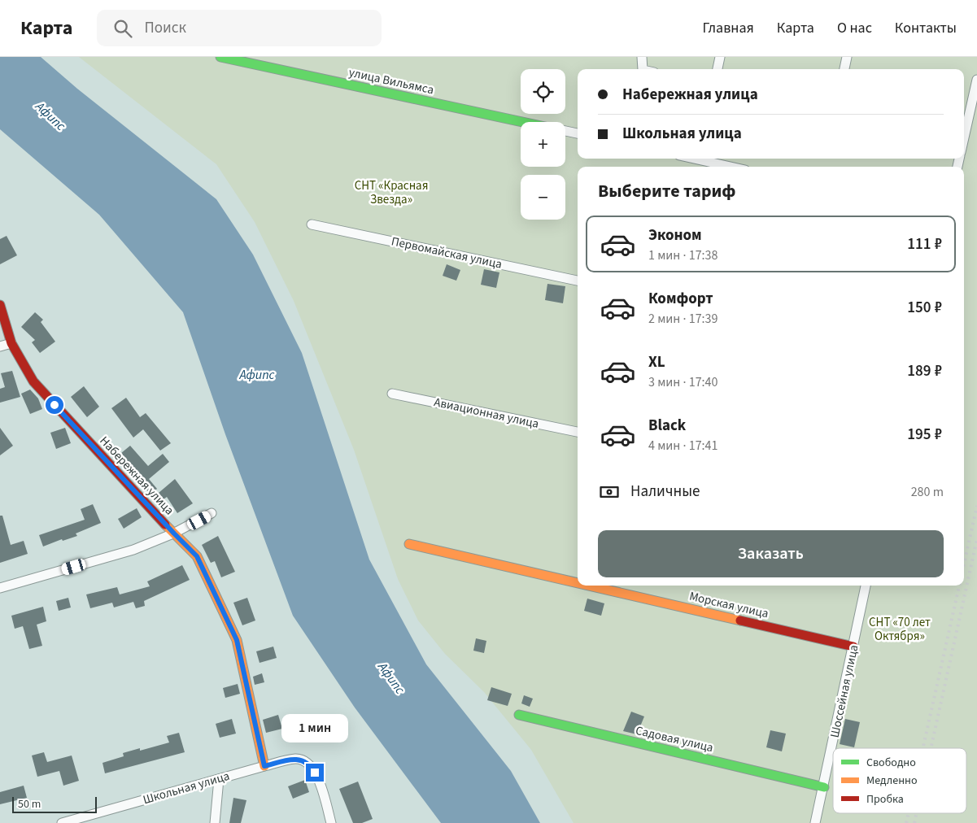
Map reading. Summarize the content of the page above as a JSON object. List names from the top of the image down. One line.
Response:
{"streets":{"street":["улица Вильямса","Первомайская улица","Авиационная улица","Набережная улица","Морская улица","Шоссейная улица","Садовая улица","Школьная улица"]},"crossings":[["Набережная улица","Школьная улица"],["Морская улица","Шоссейная улица"],["Шоссейная улица","Садовая улица"]],"water":["Афипс"],"parks":["СНТ «Красная Звезда»","СНТ «70 лет Октября»"],"legend":["Свободно","Медленно","Пробка"],"scale_bar":"50 m","page":{"header":"Карта","search":"Поиск","nav":["Главная","Карта","О нас","Контакты"],"map_buttons":["+","−"],"banner":["Набережная улица","Школьная улица"],"heading":"Выберите тариф","list":[{"name":"Эконом","note":"1 мин · 17:38","value":"111 ₽"},{"name":"Комфорт","note":"2 мин · 17:39","value":"150 ₽"},{"name":"XL","note":"3 мин · 17:40","value":"189 ₽"},{"name":"Black","note":"4 мин · 17:41","value":"195 ₽"}],"pay":["Наличные","280 m"],"buttons":"Заказать","bubble":"1 мин","scale":"50 m"}}
